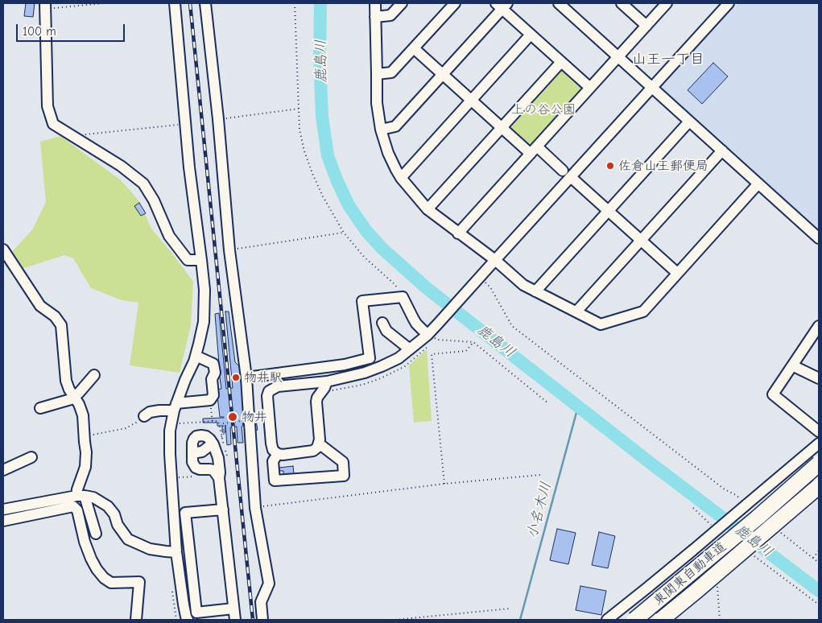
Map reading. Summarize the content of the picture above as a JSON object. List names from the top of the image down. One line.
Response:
{"streets":{"highway":["東関東自動車道"]},"districts":["山王一丁目"],"water":["鹿島川","小名木川"],"parks":["上の谷公園"],"places":["佐倉山王郵便局","物井駅","物井"],"scale_bar":"100 m"}
